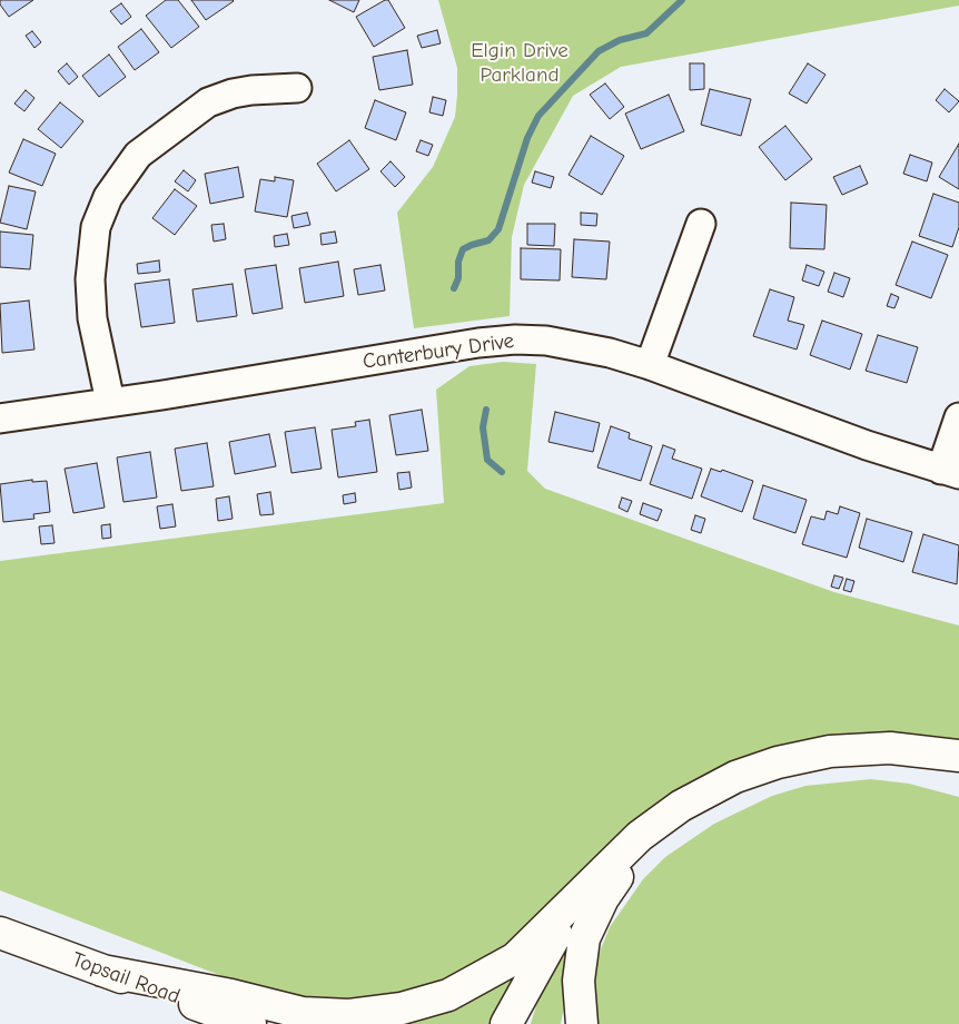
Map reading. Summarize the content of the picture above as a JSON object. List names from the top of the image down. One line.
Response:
{"streets":{"main road":["Topsail Road"],"street":["Canterbury Drive"]},"parks":["Elgin Drive Parkland"]}
